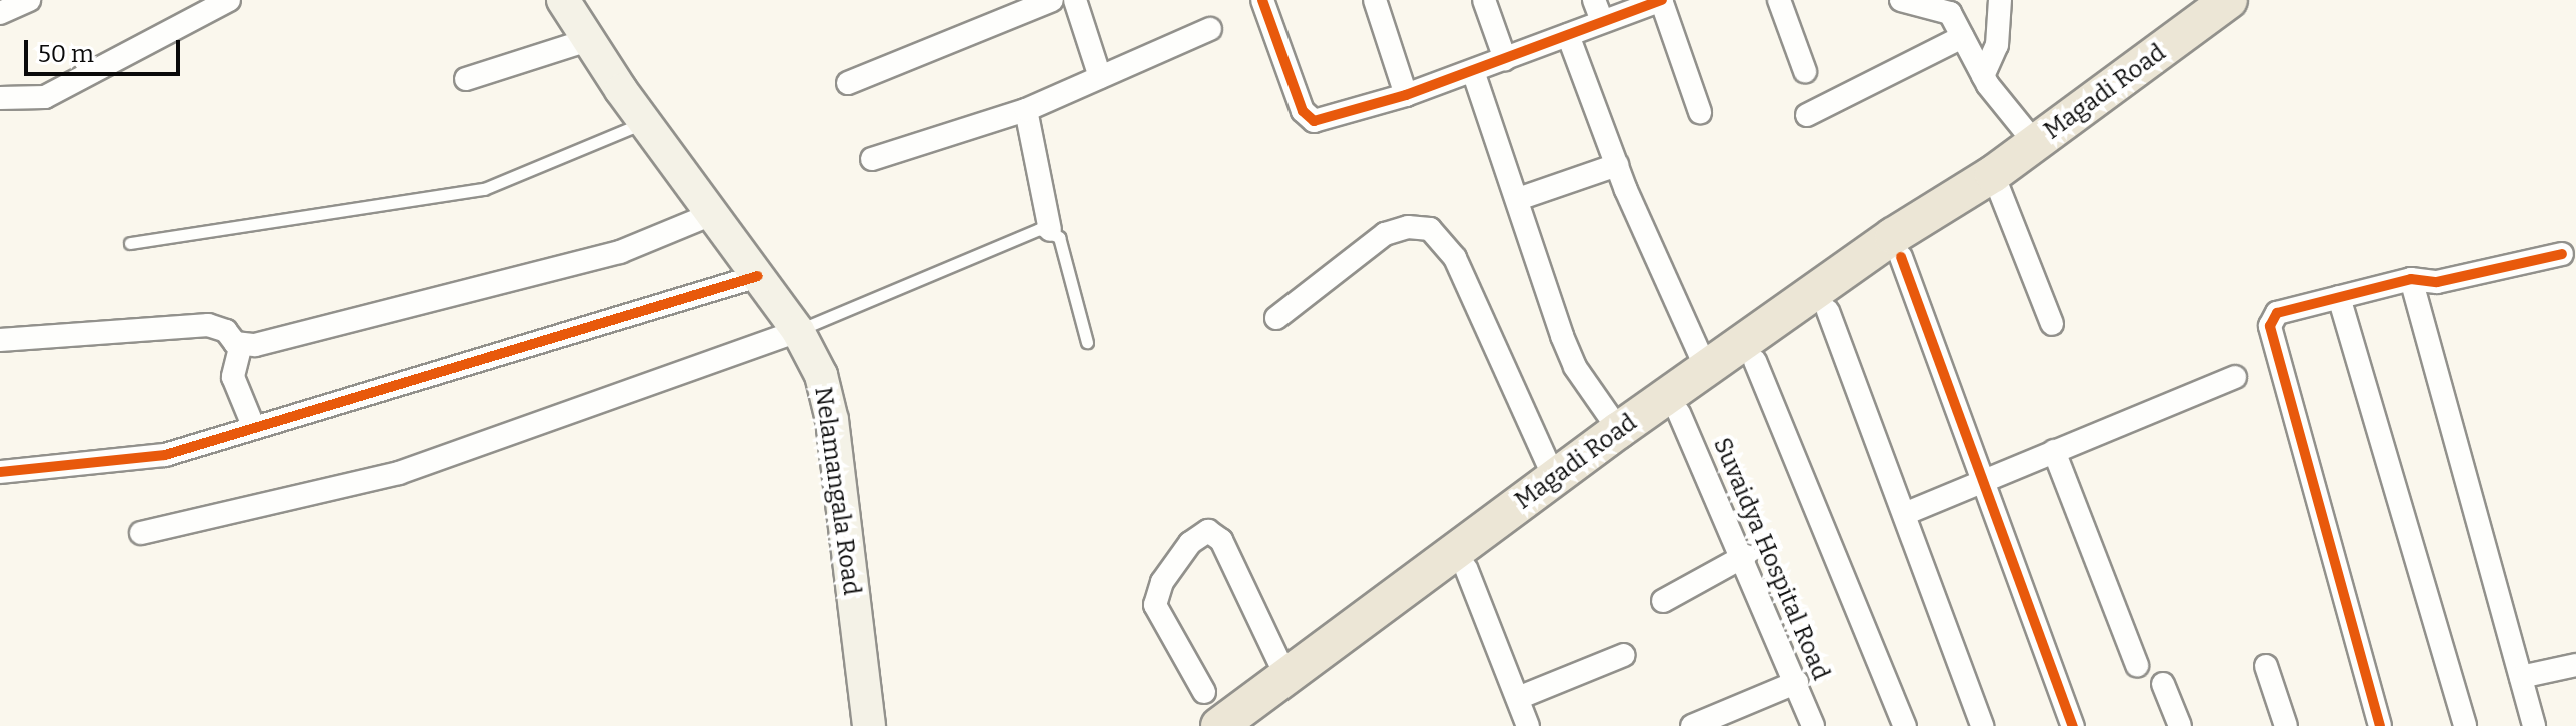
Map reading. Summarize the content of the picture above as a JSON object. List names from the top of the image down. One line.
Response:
{"streets":{"main road":["Magadi Road","Nelamangala Road"],"street":["Suvaidya Hospital Road"]},"crossings":[["Magadi Road","Suvaidya Hospital Road"]],"scale_bar":"50 m"}
